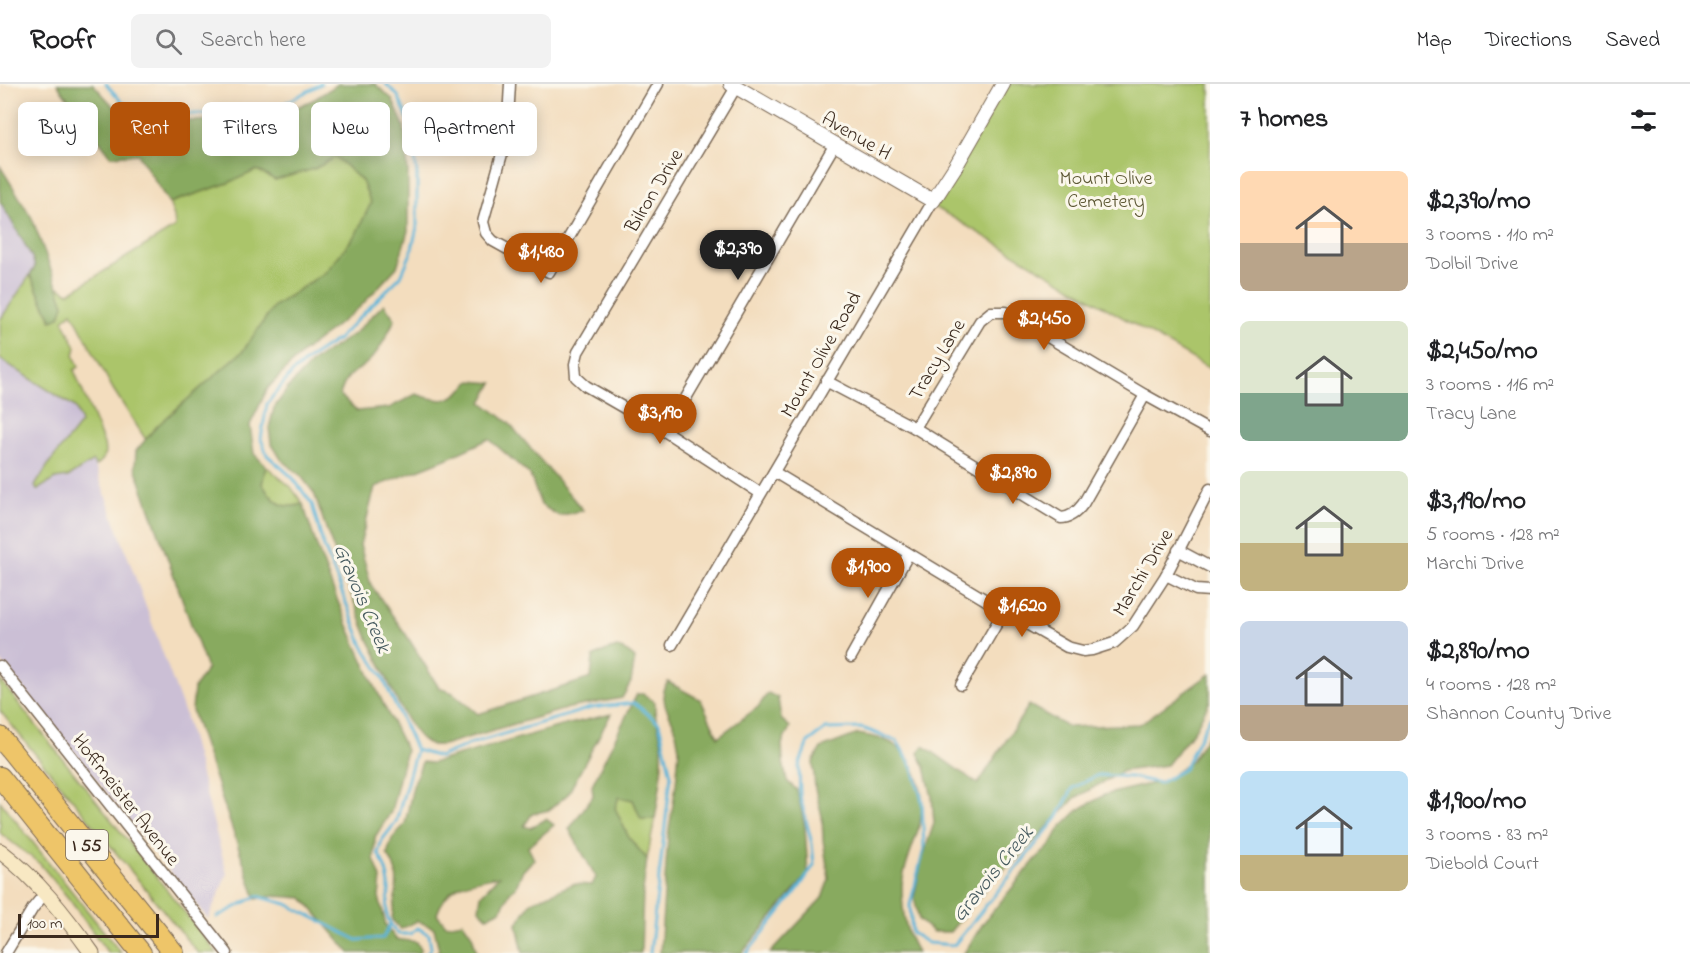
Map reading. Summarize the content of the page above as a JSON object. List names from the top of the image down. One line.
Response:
{"streets":{"highway":["I 55"],"street":["Avenue H","Bilron Drive","Mount Olive Road","Tracy Lane","Marchi Drive","Hoffmeister Avenue"]},"crossings":[["Avenue H","Bilron Drive"],["Avenue H","Mount Olive Road"],["Mount Olive Road","Marchi Drive"]],"water":["Gravois Creek"],"parks":["Mount Olive Cemetery"],"scale_bar":"100 m","page":{"header":"Roofr","search":"Search here","nav":["Map","Directions","Saved"],"heading":"7 homes","chip":["Buy","Rent","Filters","New","Apartment"],"list":[{"name":"$2,390/mo","note":"3 rooms · 110 m² · Dolbil Drive"},{"name":"$2,450/mo","note":"3 rooms · 116 m² · Tracy Lane"},{"name":"$3,190/mo","note":"5 rooms · 128 m² · Marchi Drive"},{"name":"$2,890/mo","note":"4 rooms · 128 m² · Shannon County Drive"},{"name":"$1,900/mo","note":"3 rooms · 83 m² · Diebold Court"}],"price":["$2,390","$1,480","$2,450","$3,190","$2,890","$1,900","$1,620"],"scale":"100 m"}}
